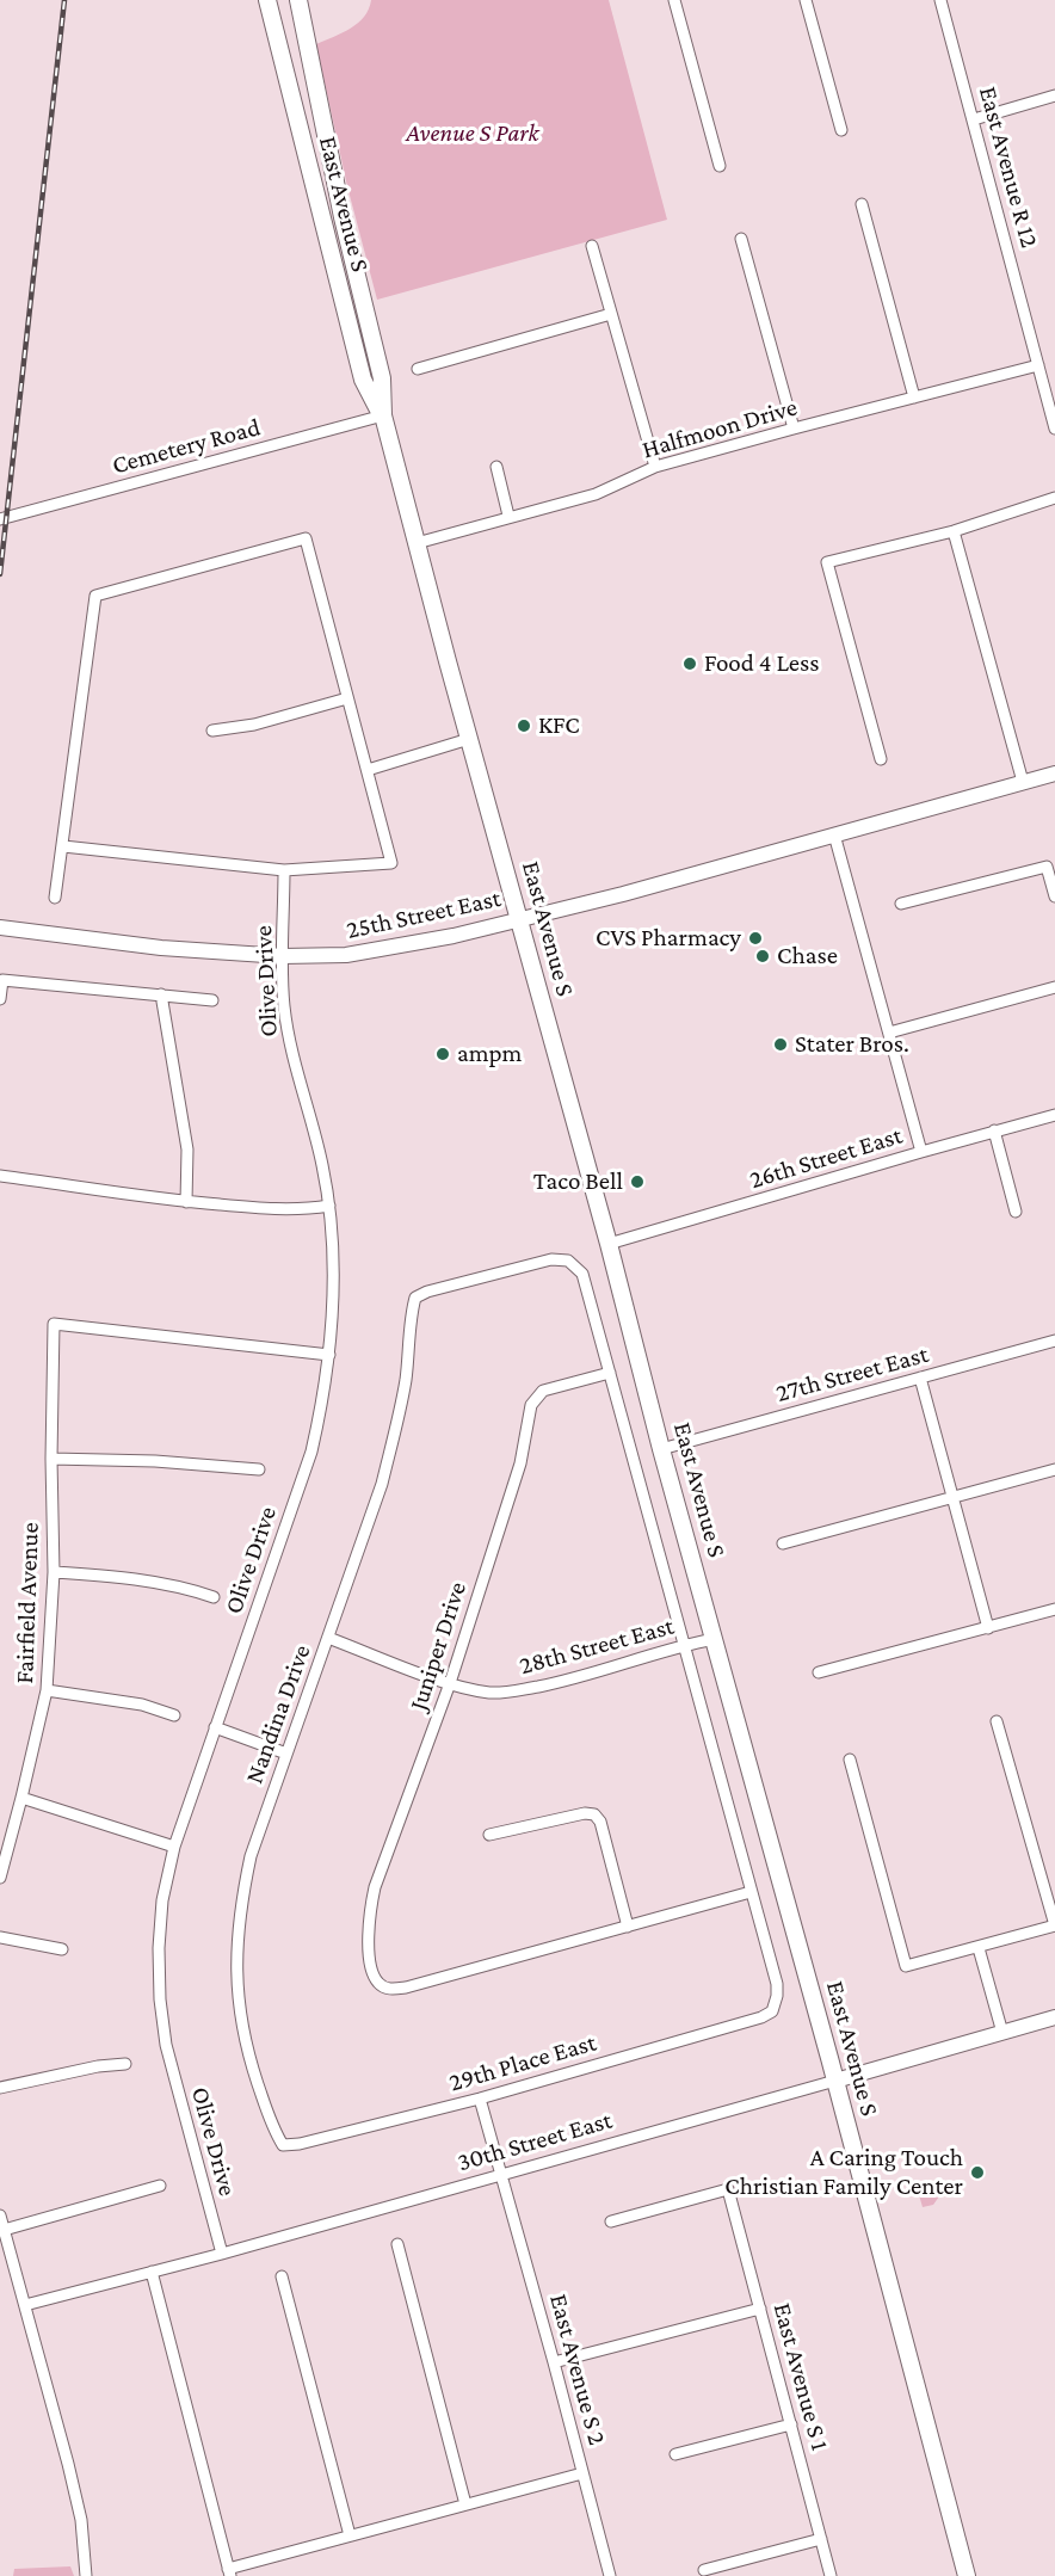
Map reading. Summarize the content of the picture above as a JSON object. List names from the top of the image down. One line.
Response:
{"streets":{"main road":["East Avenue S","25th Street East","30th Street East"],"street":["East Avenue R 12","Halfmoon Drive","Cemetery Road","Olive Drive","26th Street East","27th Street East","Fairfield Avenue","Juniper Drive","28th Street East","Nandina Drive","29th Place East","East Avenue S 2","East Avenue S 1"]},"crossings":[["East Avenue R 12","Halfmoon Drive"],["East Avenue S","Halfmoon Drive"],["East Avenue S","Cemetery Road"],["East Avenue S","25th Street East"],["East Avenue S","26th Street East"],["East Avenue S","27th Street East"],["East Avenue S","28th Street East"],["East Avenue S","30th Street East"],["25th Street East","Olive Drive"],["Olive Drive","Fairfield Avenue"],["Olive Drive","30th Street East"],["Juniper Drive","28th Street East"],["Juniper Drive","Nandina Drive"],["28th Street East","Nandina Drive"],["Nandina Drive","29th Place East"],["29th Place East","East Avenue S 2"],["30th Street East","East Avenue S 2"]],"parks":["Avenue S Park"],"places":["Food 4 Less","KFC","CVS Pharmacy","Chase","Stater Bros.","ampm","Taco Bell","A Caring Touch Christian Family Center"]}
